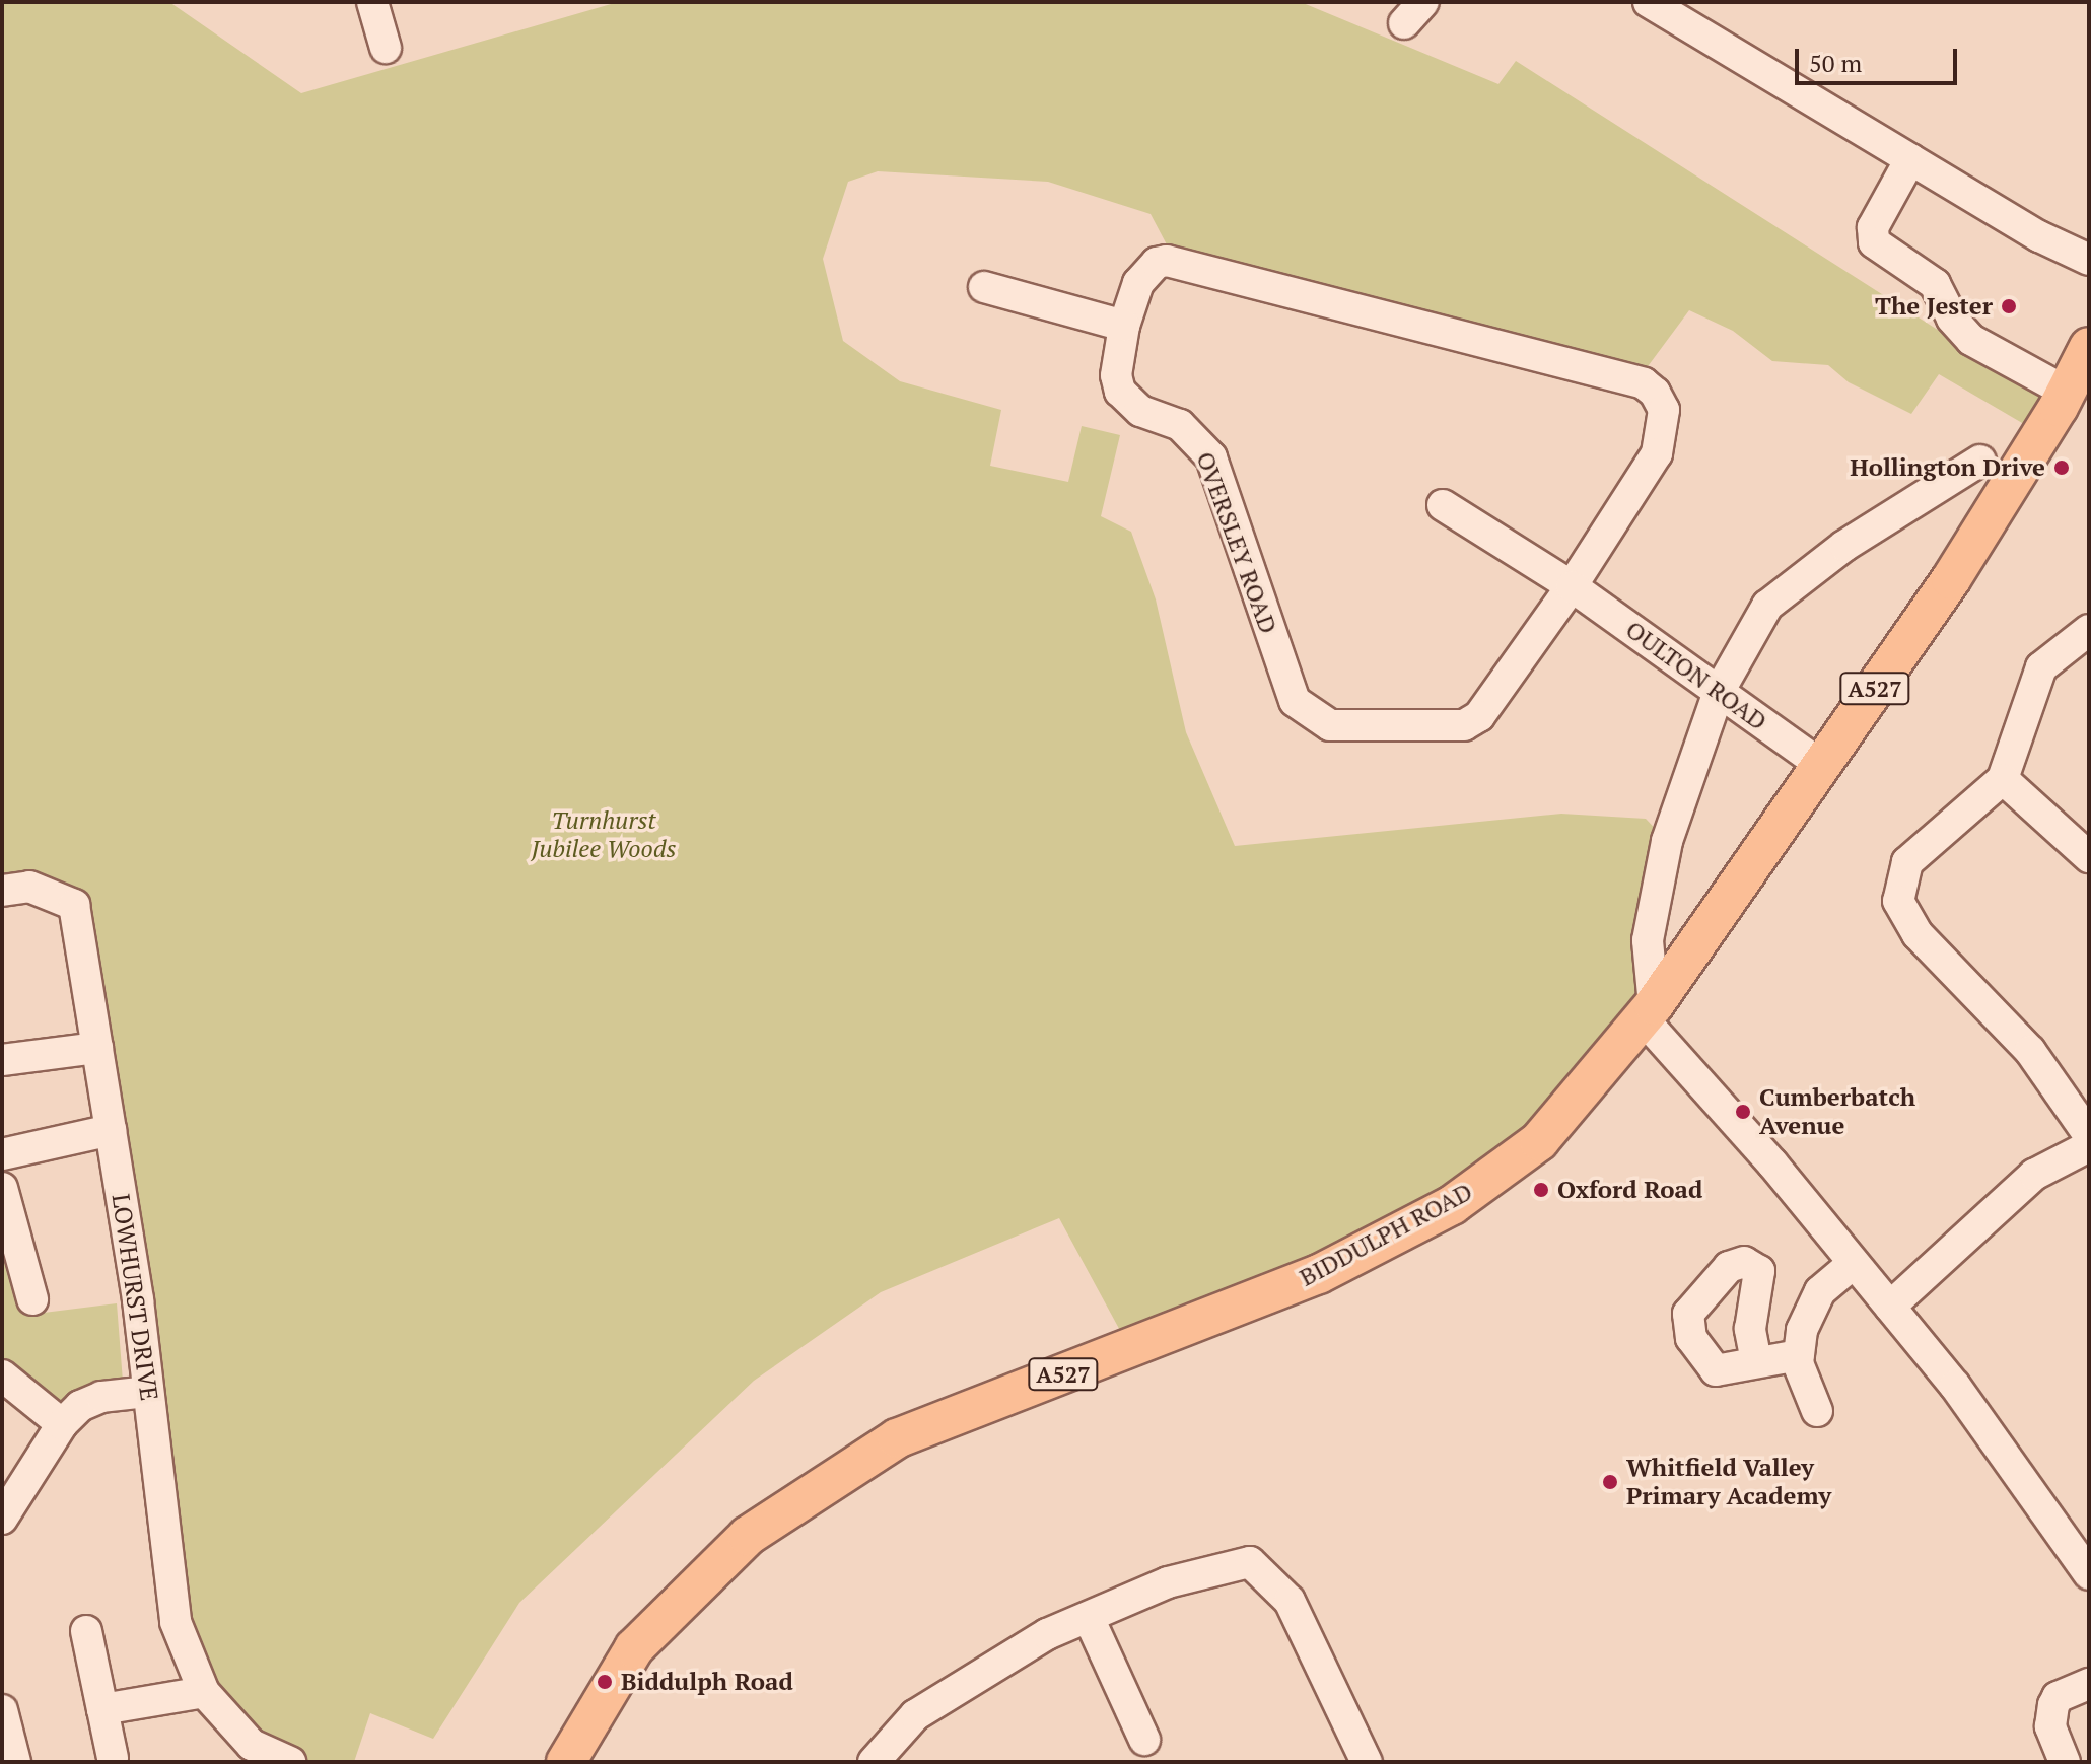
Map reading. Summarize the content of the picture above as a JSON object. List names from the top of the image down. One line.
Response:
{"streets":{"main road":["A527","BIDDULPH ROAD"],"street":["OVERSLEY ROAD","OULTON ROAD","LOWHURST DRIVE"]},"crossings":[["OVERSLEY ROAD","OULTON ROAD"],["OULTON ROAD","BIDDULPH ROAD"]],"parks":["Turnhurst Jubilee Woods"],"places":["The Jester","Hollington Drive","Cumberbatch Avenue","Oxford Road","Whitfield Valley Primary Academy","Biddulph Road"],"scale_bar":"50 m"}
